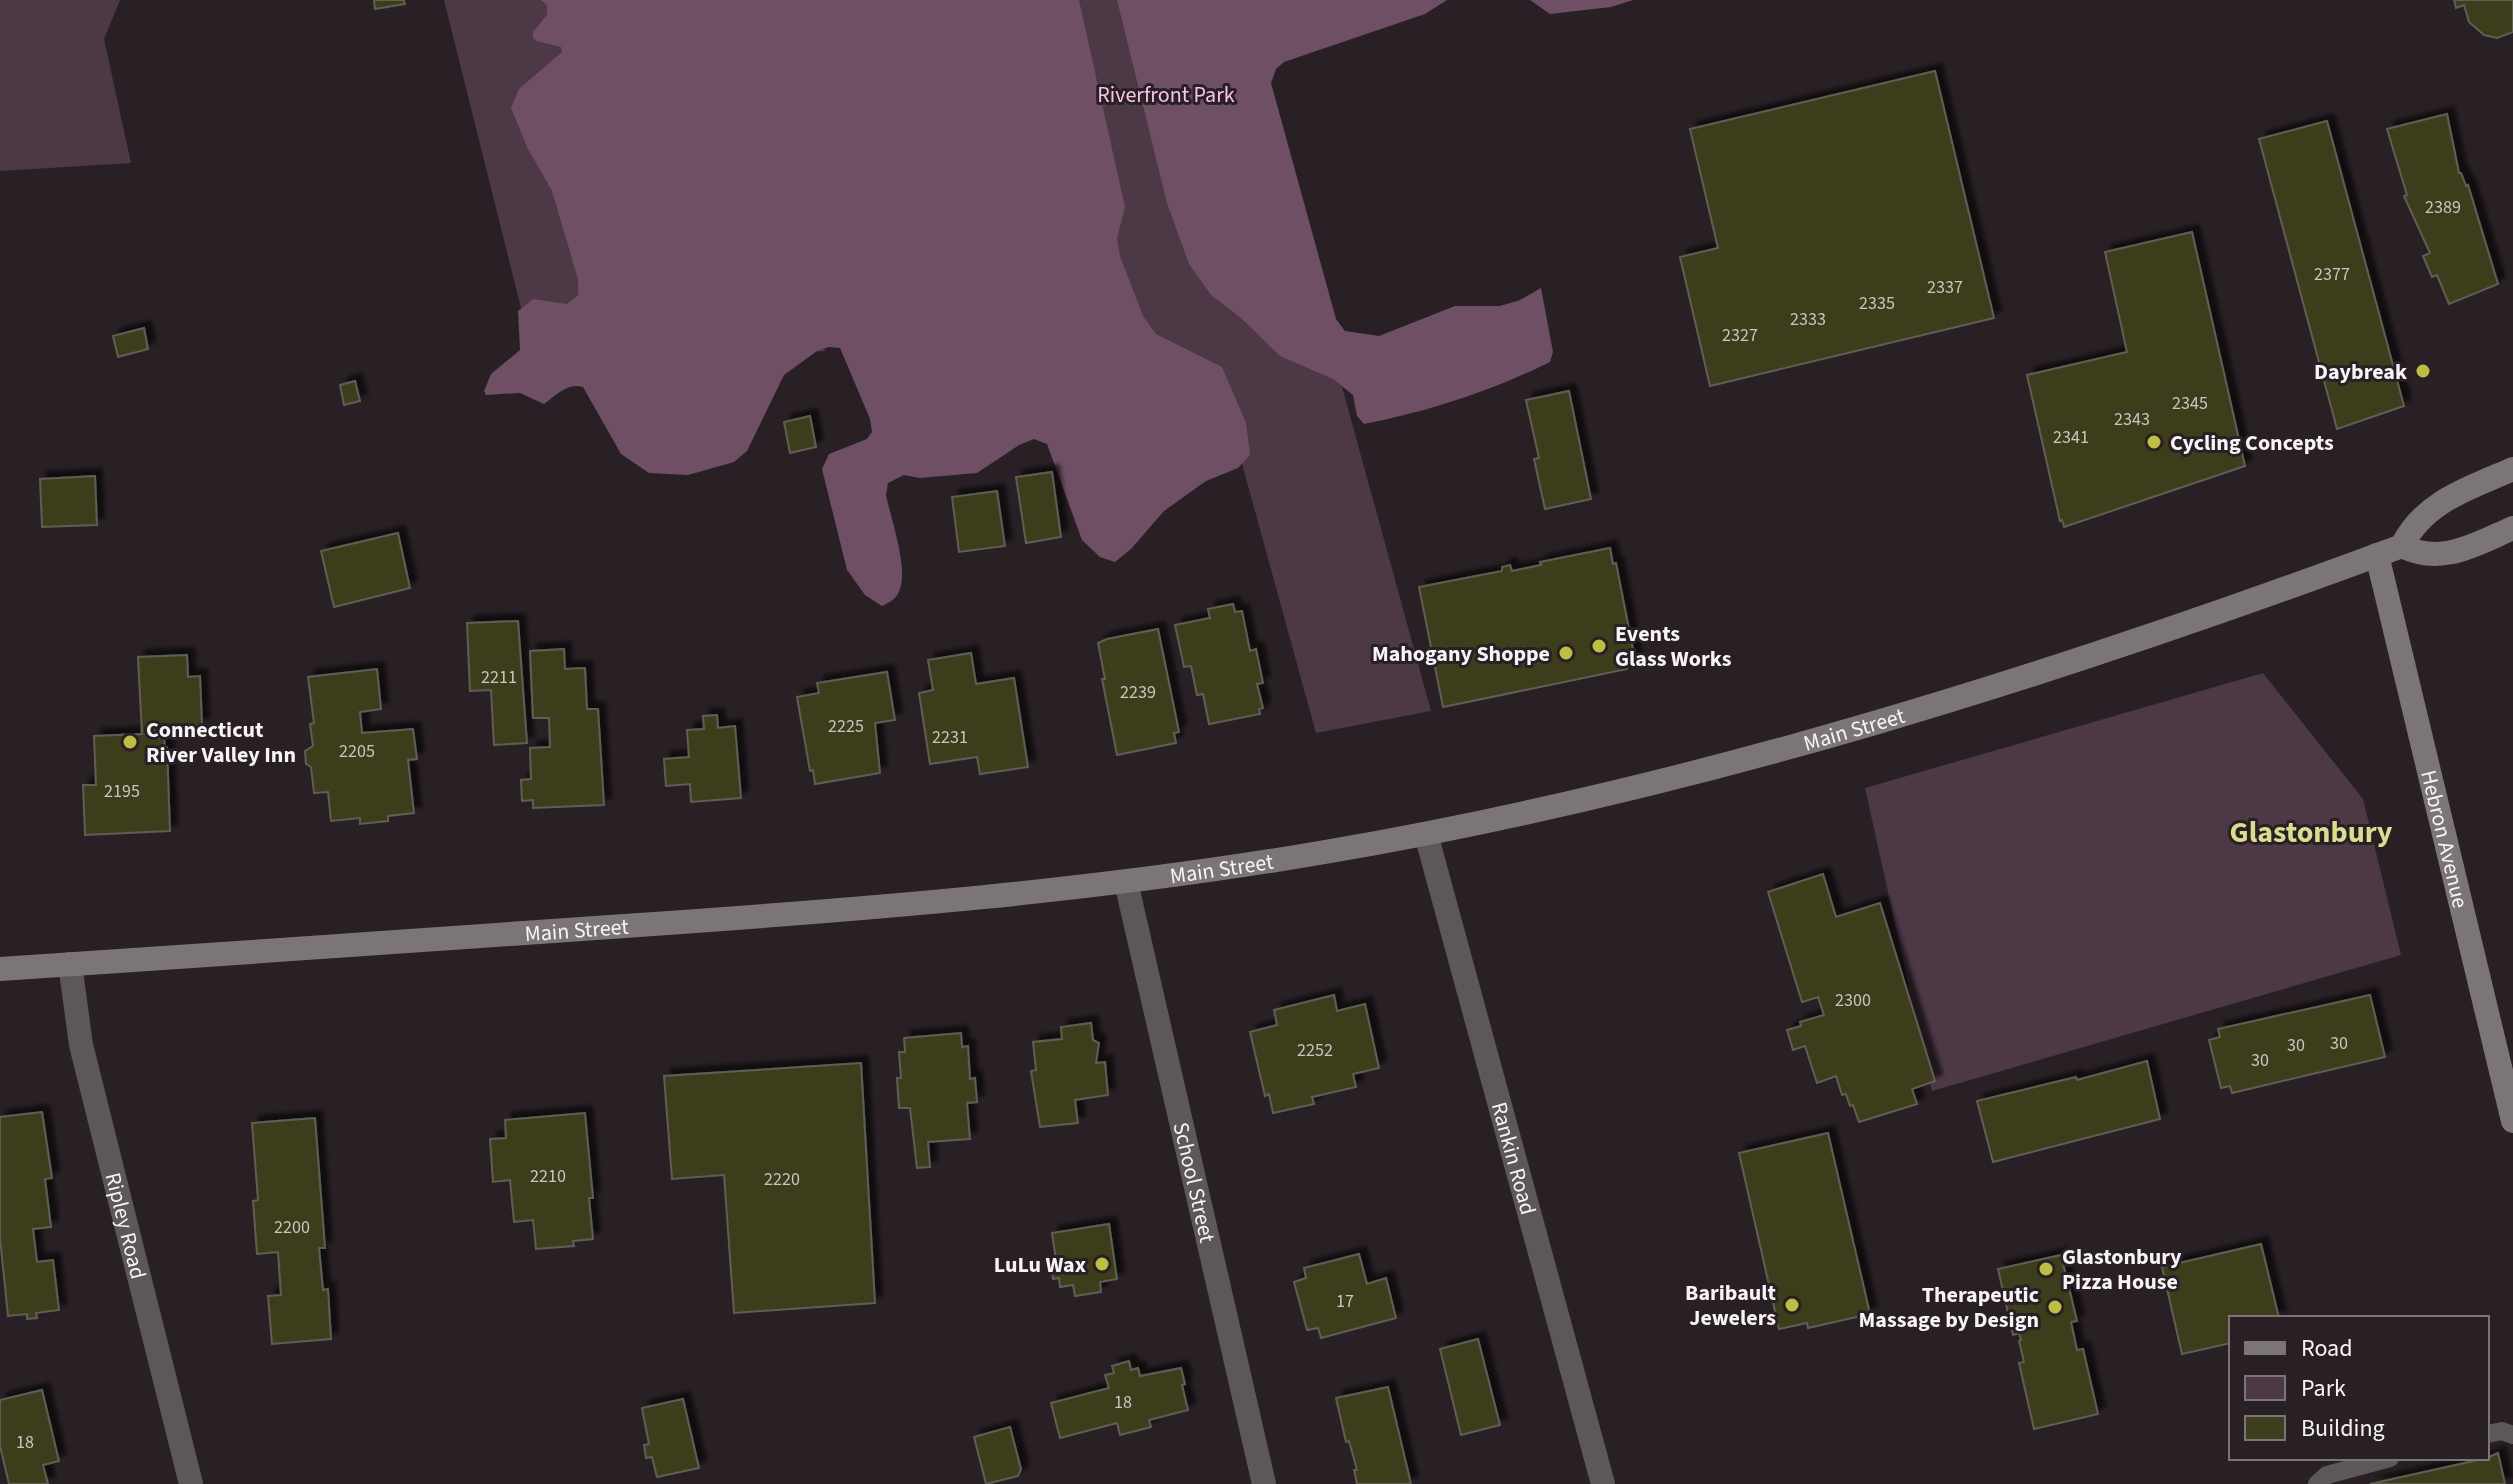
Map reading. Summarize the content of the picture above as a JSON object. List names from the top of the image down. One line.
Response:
{"streets":{"main road":["Main Street","Hebron Avenue"],"street":["Rankin Road","School Street","Ripley Road"]},"crossings":[["Main Street","Hebron Avenue"],["Main Street","Rankin Road"],["Main Street","School Street"],["Main Street","Ripley Road"]],"districts":["Glastonbury"],"parks":["Riverfront Park"],"places":["Daybreak","Cycling Concepts","Events Glass Works","Mahogany Shoppe","Connecticut River Valley Inn","LuLu Wax","Glastonbury Pizza House","Baribault Jewelers","Therapeutic Massage by Design"],"house_numbers":["2389","2377","2337","2335","2333","2327","2345","2343","2341","2211","2239","2225","2231","2205","2195","2300","30","30","2252","30","2210","2220","2200","17","18","18"],"legend":["Road","Park","Building"]}
